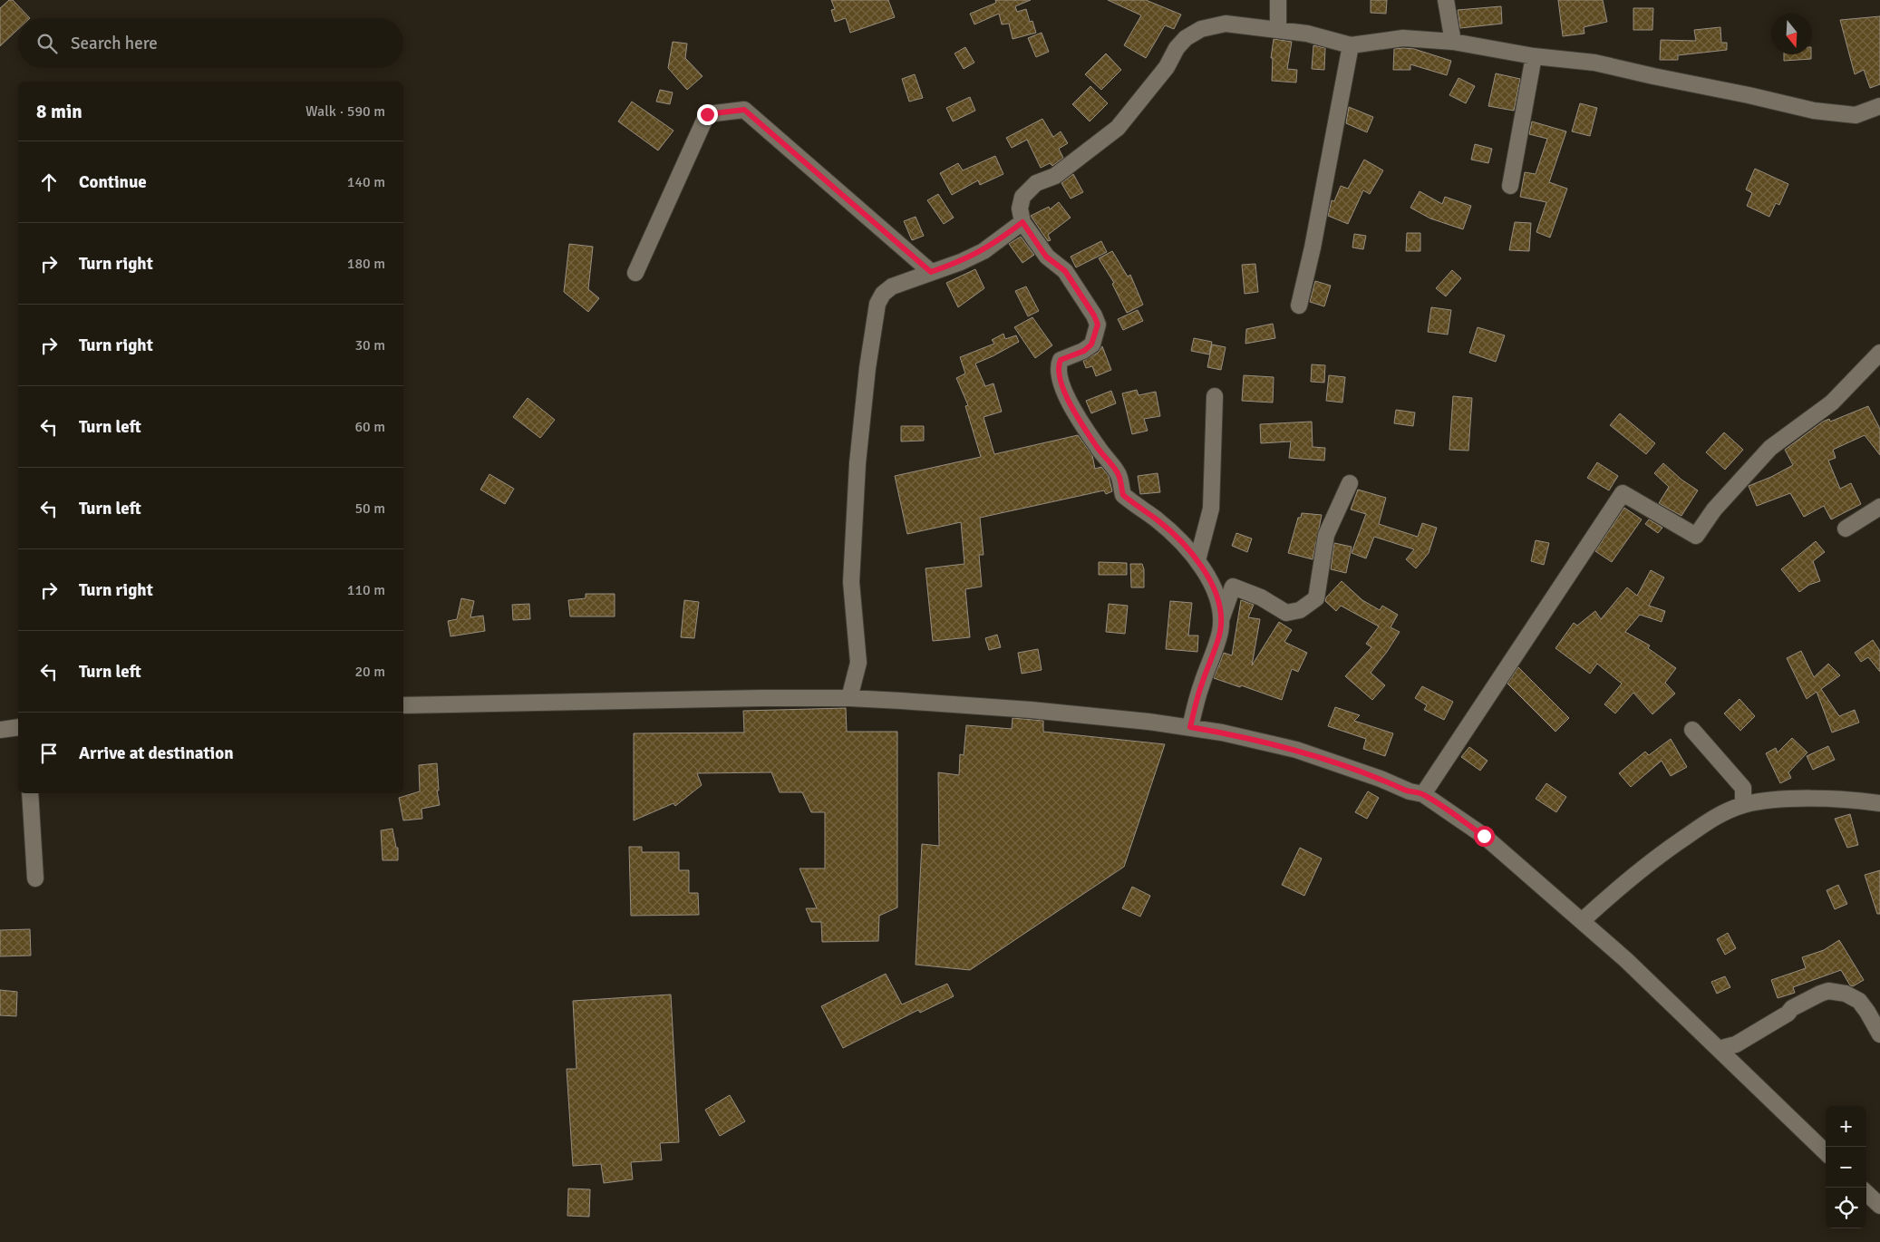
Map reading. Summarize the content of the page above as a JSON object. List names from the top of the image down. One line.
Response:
{"north":"bottom","page":{"search":"Search here","heading":["8 min","Walk · 590 m"],"list":[["Continue","140 m"],["Turn right","180 m"],["Turn right","30 m"],["Turn left","60 m"],["Turn left","50 m"],["Turn right","110 m"],["Turn left","20 m"],"Arrive at destination"],"map_buttons":["+","−"]}}
